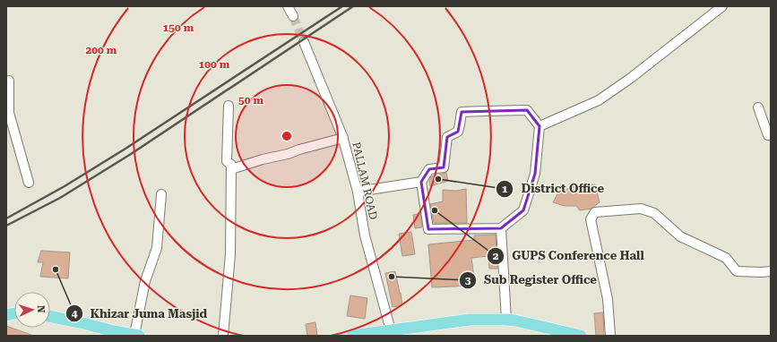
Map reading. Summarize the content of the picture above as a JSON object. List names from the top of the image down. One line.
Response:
{"streets":{"street":["PALLAM ROAD"]},"places":["District Office","GUPS Conference Hall","Khizar Juma Masjid","Sub Register Office"],"north":"right","rings":["150 m","200 m","100 m","50 m"]}
